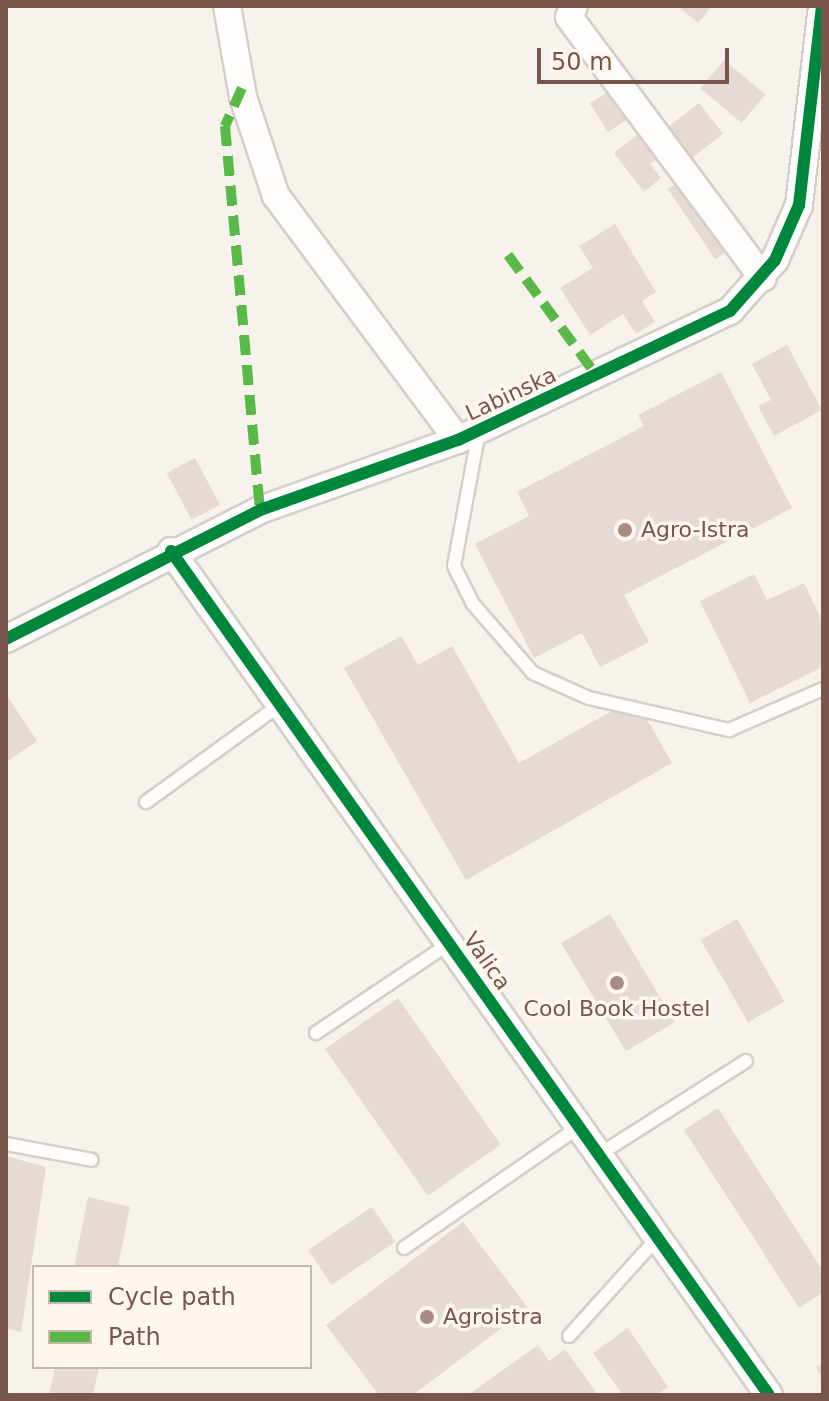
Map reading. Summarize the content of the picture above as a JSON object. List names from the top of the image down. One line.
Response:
{"streets":{"street":["Labinska","Valica"]},"crossings":[["Labinska","Valica"]],"places":["Agro-Istra","Cool Book Hostel","Agroistra"],"legend":["Cycle path","Path"],"scale_bar":"50 m"}
